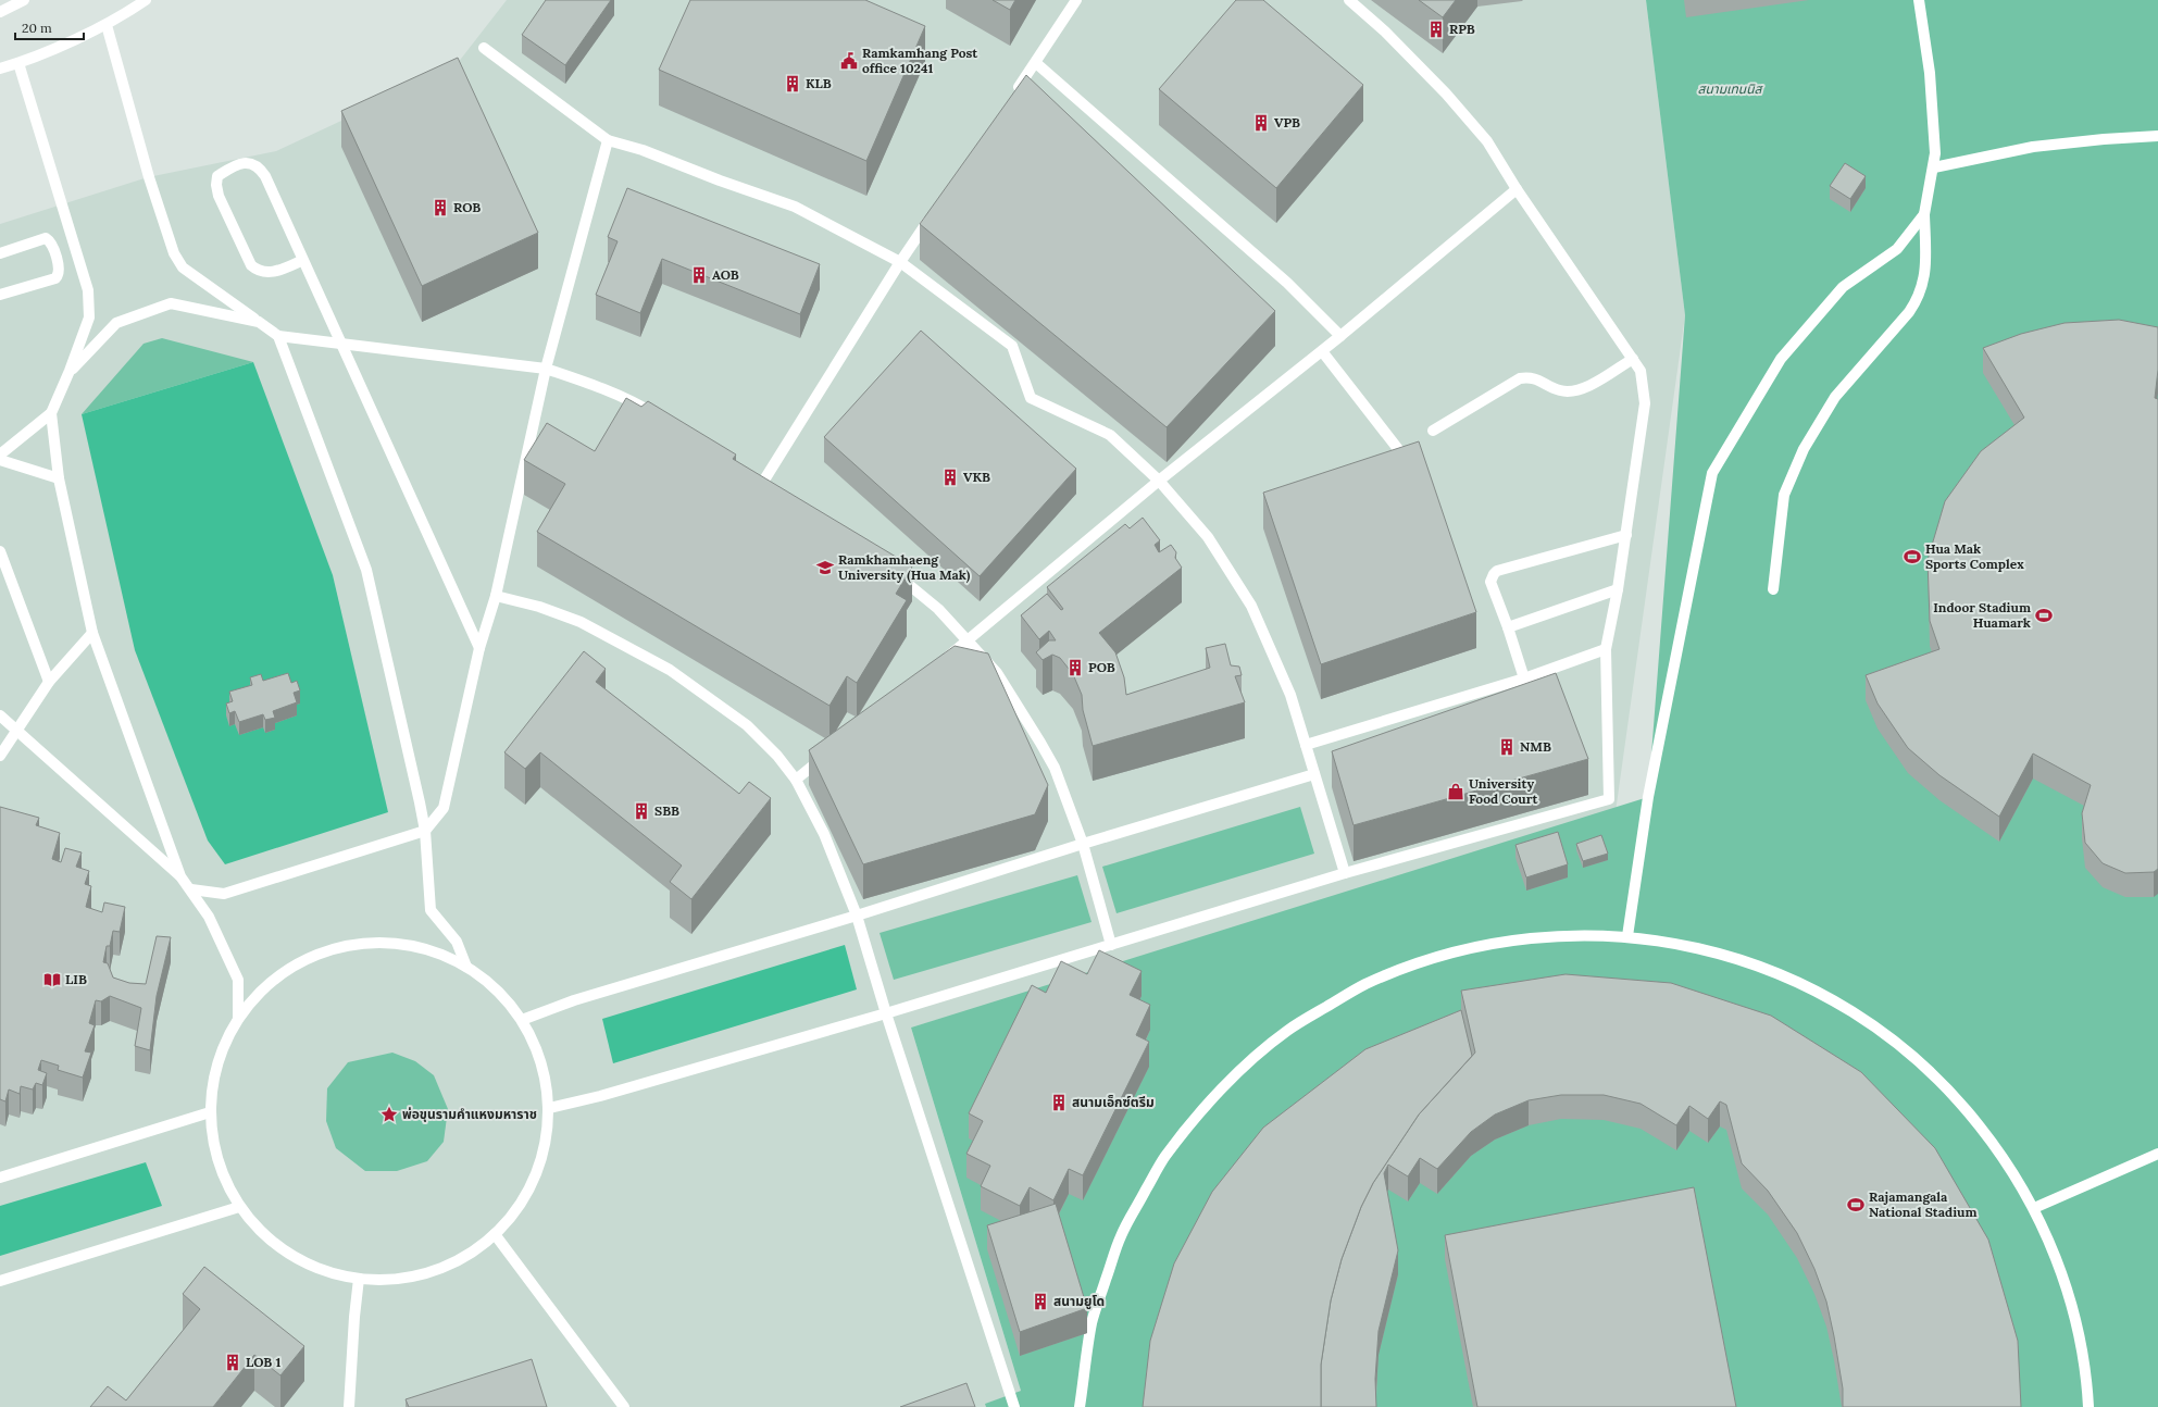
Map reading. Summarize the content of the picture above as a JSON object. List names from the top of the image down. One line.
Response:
{"parks":["สนามเทนนิส"],"places":{"building":["RPB","KLB","VPB","ROB","AOB","VKB","POB","NMB","SBB","สนามเอ็กซ์ตรีม","สนามยูโด","LOB 1"],"public building":["Ramkamhang Post office 10241"],"sports":["Hua Mak Sports Complex","Indoor Stadium Huamark","Rajamangala National Stadium"],"school or university":["Ramkhamhaeng University (Hua Mak)"],"shop":["University Food Court"],"library":["LIB"],"place":["พ่อขุนรามคำแหงมหาราช"]},"scale_bar":"20 m"}
